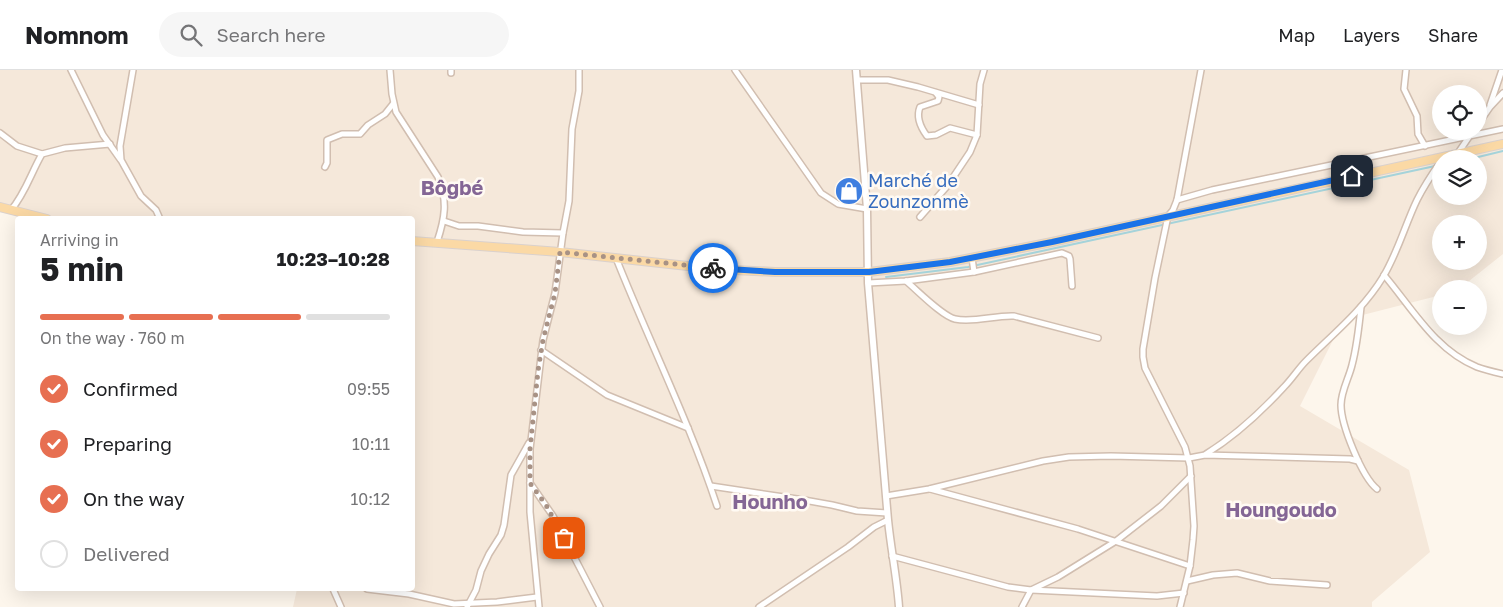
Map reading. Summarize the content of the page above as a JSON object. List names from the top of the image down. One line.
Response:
{"districts":["Bôgbé","Hounho","Houngoudo"],"places":{"shop":["Marché de Zounzonmè"]},"page":{"header":"Nomnom","search":"Search here","nav":["Map","Layers","Share"],"map_buttons":["+","−"],"heading":["5 min","Arriving in","10:23–10:28"],"bar":"On the way · 760 m","list":[["Confirmed","09:55"],["Preparing","10:11"],["On the way","10:12"],"Delivered"]}}
